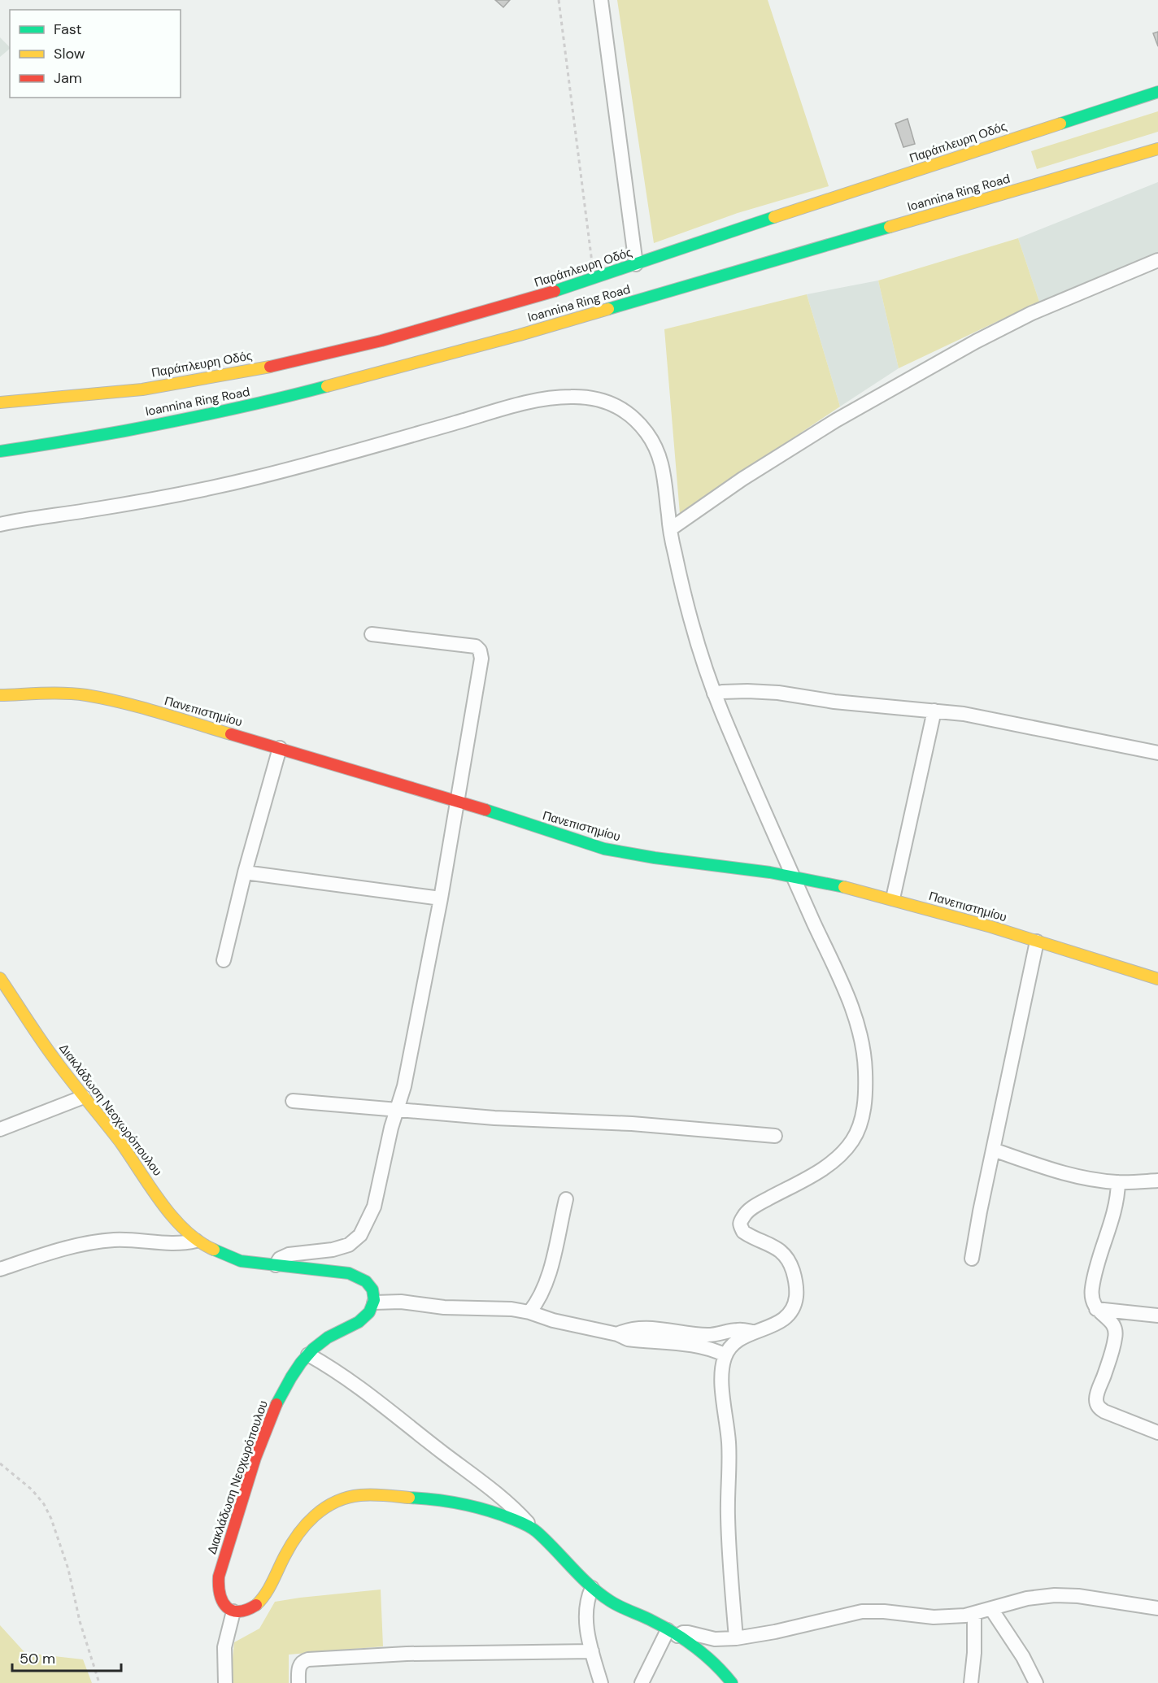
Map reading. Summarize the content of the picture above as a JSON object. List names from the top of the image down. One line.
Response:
{"streets":{"main road":["Παράπλευρη Οδός","Ioannina Ring Road","Πανεπιστημίου","Διακλάδωση Νεοχωρόπουλου"]},"legend":["Fast","Slow","Jam"],"scale_bar":"50 m"}
